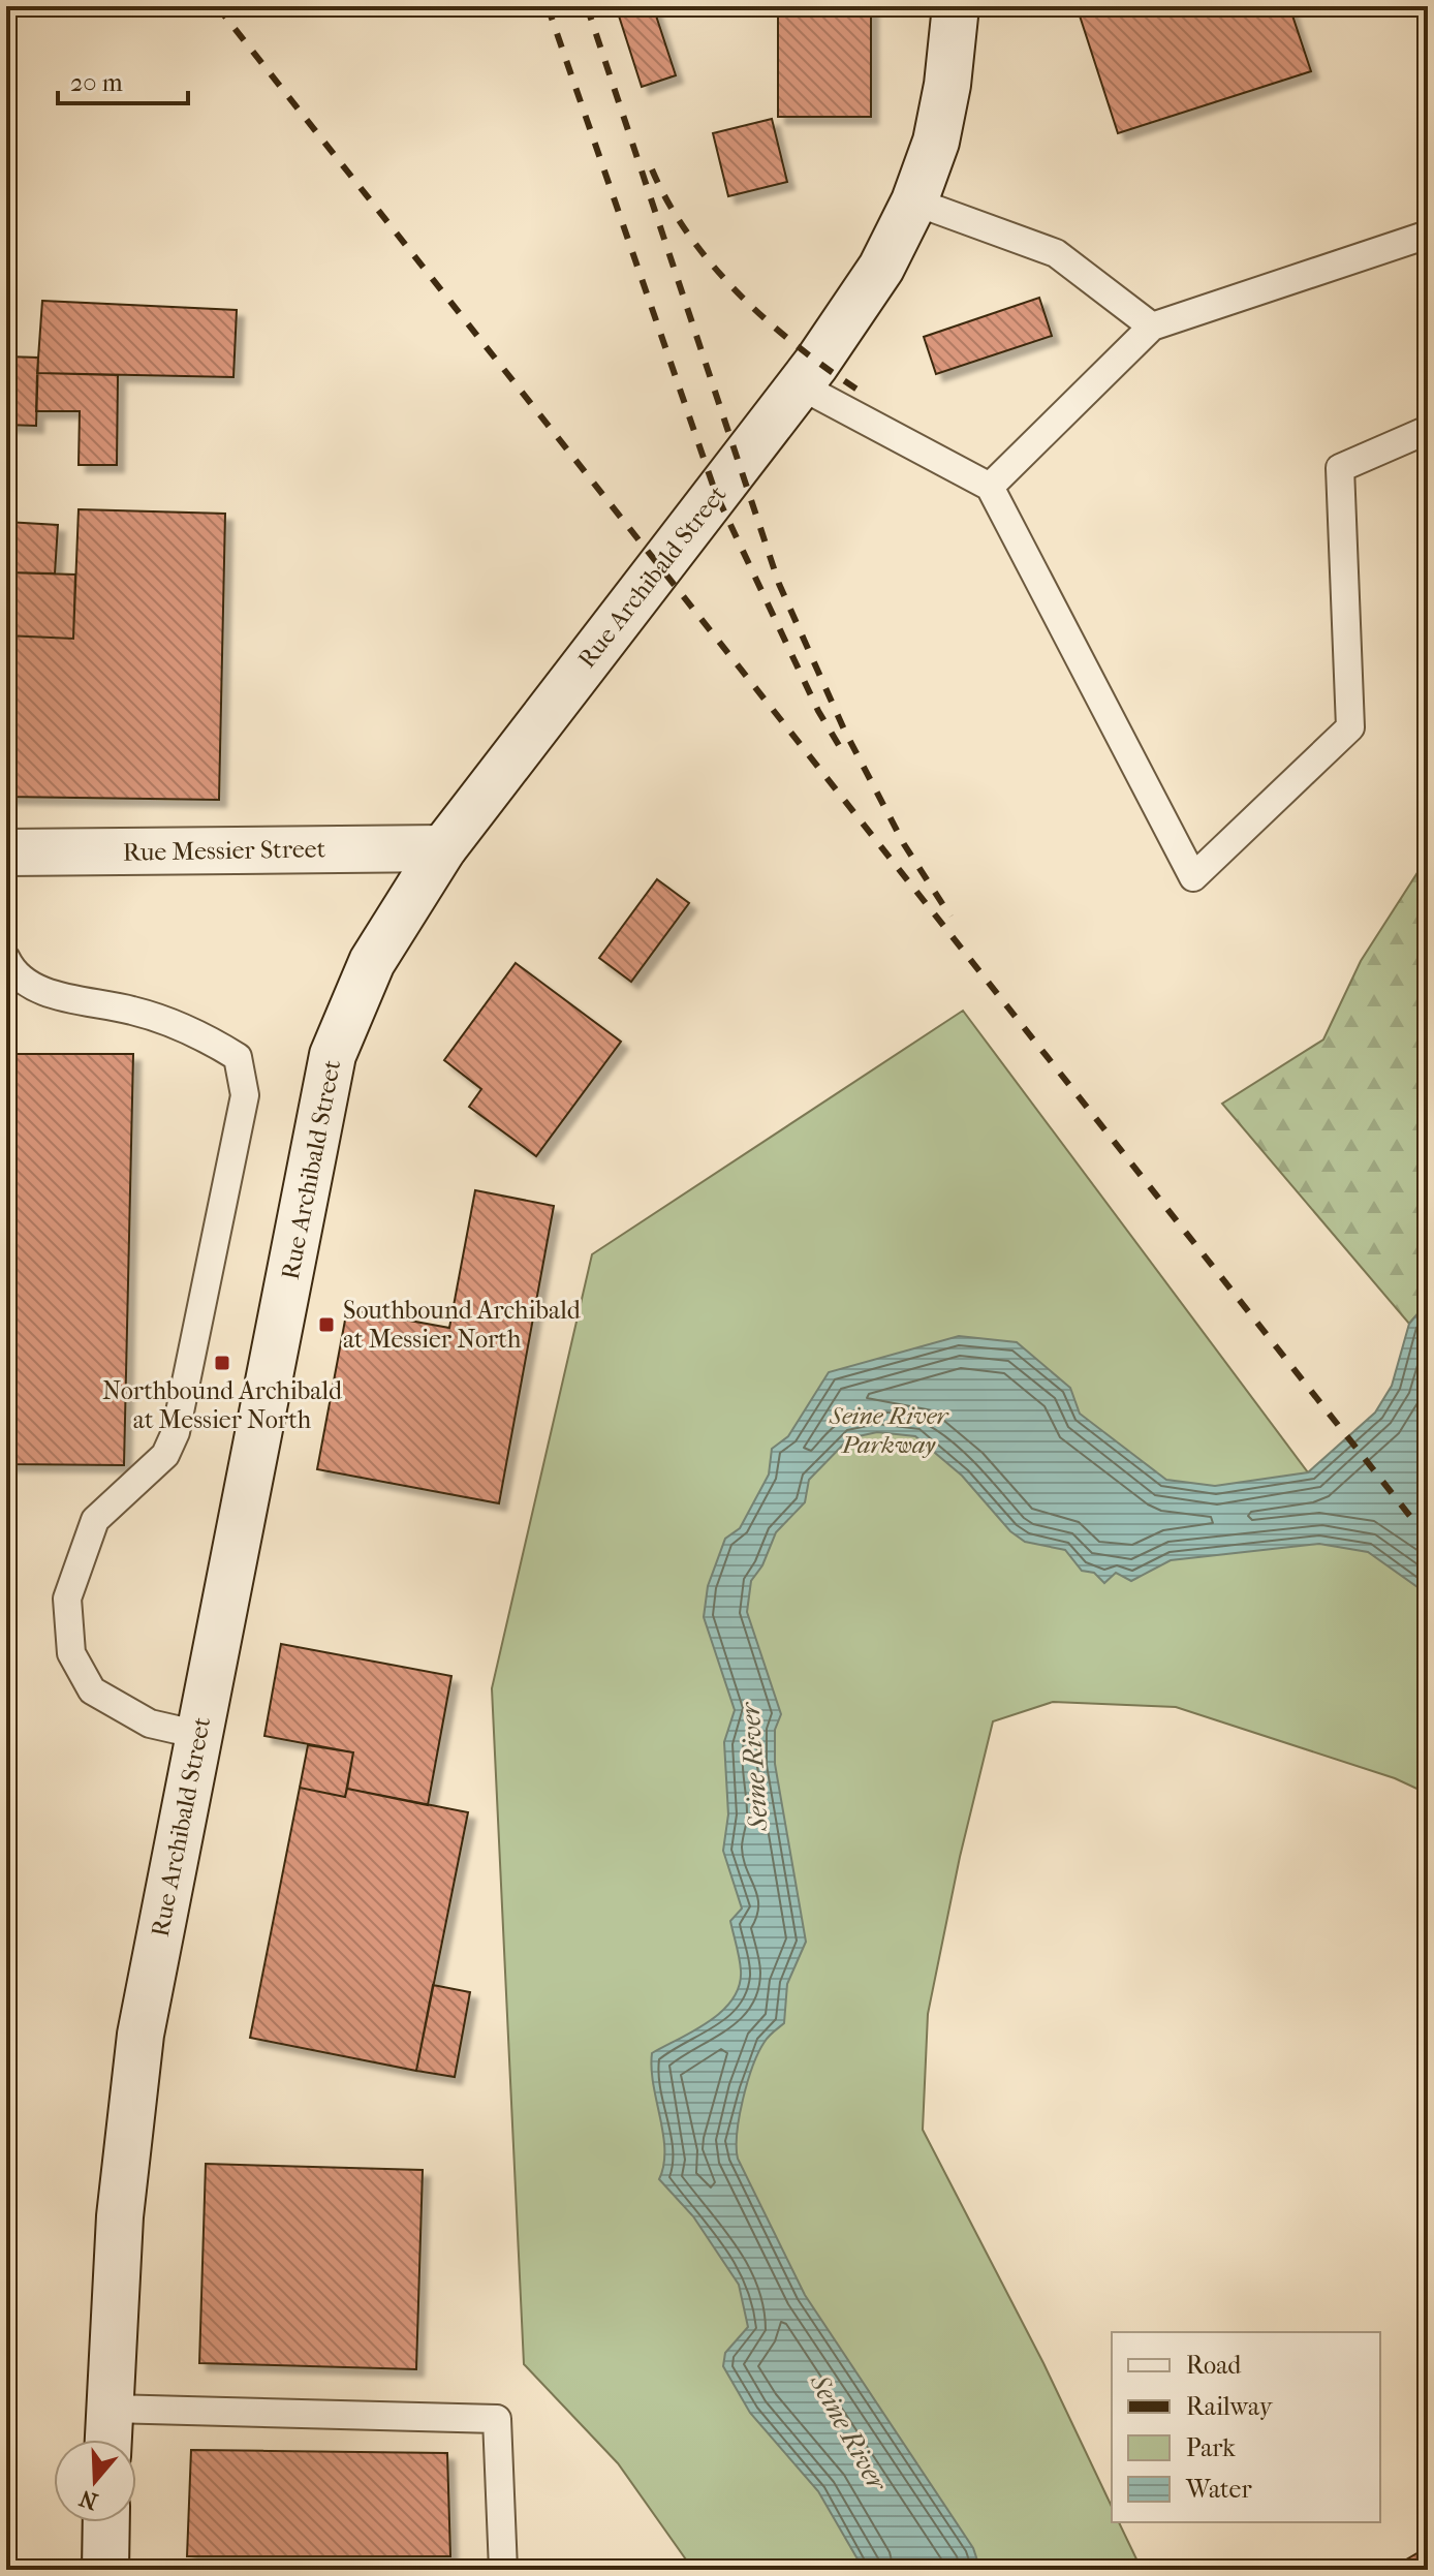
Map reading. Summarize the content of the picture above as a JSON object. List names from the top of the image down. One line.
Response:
{"streets":{"main road":["Rue Archibald Street","Rue Messier Street"]},"crossings":[["Rue Archibald Street","Rue Messier Street"]],"water":["Seine River"],"parks":["Seine River Parkway"],"places":{"transit":["Southbound Archibald at Messier North","Northbound Archibald at Messier North"]},"legend":["Road","Railway","Park","Water"],"scale_bar":"20 m","north":"bottom"}
